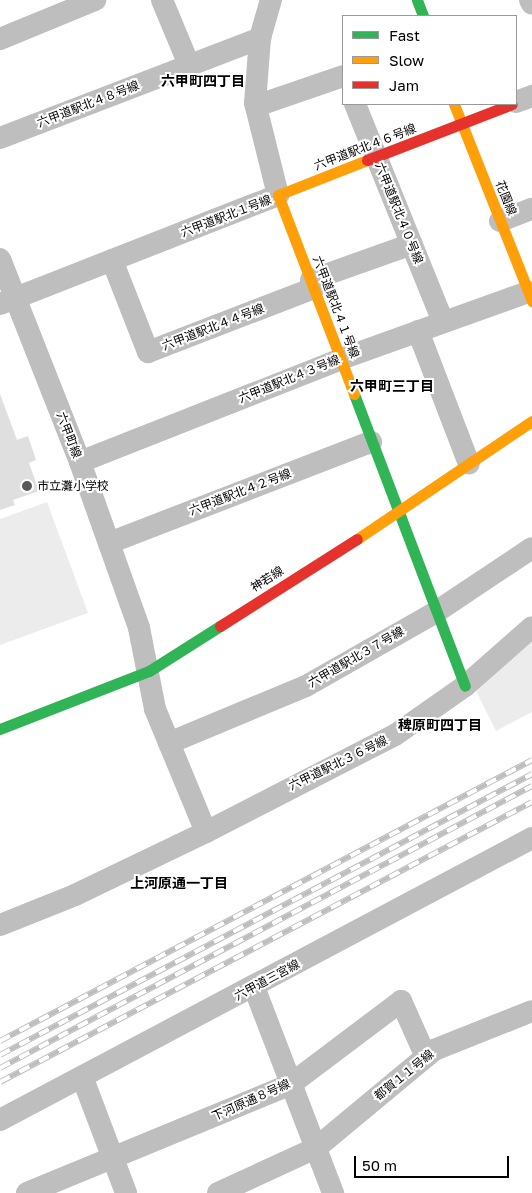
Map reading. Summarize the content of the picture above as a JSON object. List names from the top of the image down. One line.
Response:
{"streets":{"street":["六甲道駅北４８号線","六甲道駅北４６号線","花園線","六甲道駅北４０号線","六甲道駅北１号線","六甲道駅北４１号線","六甲道駅北４４号線","六甲道駅北４３号線","六甲町線","六甲道駅北４２号線","神若線","六甲道駅北３７号線","六甲道駅北３６号線","六甲道三宮線","都賀１１号線","下河原通８号線"]},"crossings":[["六甲道駅北４８号線","六甲道駅北１号線"],["六甲道駅北４６号線","花園線"],["六甲道駅北４６号線","六甲道駅北４０号線"],["六甲道駅北４６号線","六甲道駅北１号線"],["六甲道駅北４６号線","六甲道駅北４１号線"],["花園線","六甲道駅北４３号線"],["六甲道駅北４０号線","六甲道駅北４４号線"],["六甲道駅北４０号線","六甲道駅北４３号線"],["六甲道駅北１号線","六甲道駅北４１号線"],["六甲道駅北１号線","六甲道駅北４４号線"],["六甲道駅北１号線","六甲町線"],["六甲道駅北４１号線","六甲道駅北４４号線"],["六甲道駅北４１号線","六甲道駅北４３号線"],["六甲道駅北４１号線","六甲道駅北４２号線"],["六甲道駅北４１号線","神若線"],["六甲道駅北４１号線","六甲道駅北３７号線"],["六甲道駅北４１号線","六甲道駅北３６号線"],["六甲道駅北４３号線","六甲町線"],["六甲町線","六甲道駅北４２号線"],["六甲町線","神若線"],["六甲町線","六甲道駅北３７号線"],["六甲町線","六甲道駅北３６号線"],["都賀１１号線","下河原通８号線"]],"districts":["六甲町四丁目","六甲町三丁目","稗原町四丁目","上河原通一丁目"],"places":["市立灘小学校"],"legend":["Fast","Slow","Jam"],"scale_bar":"50 m"}
